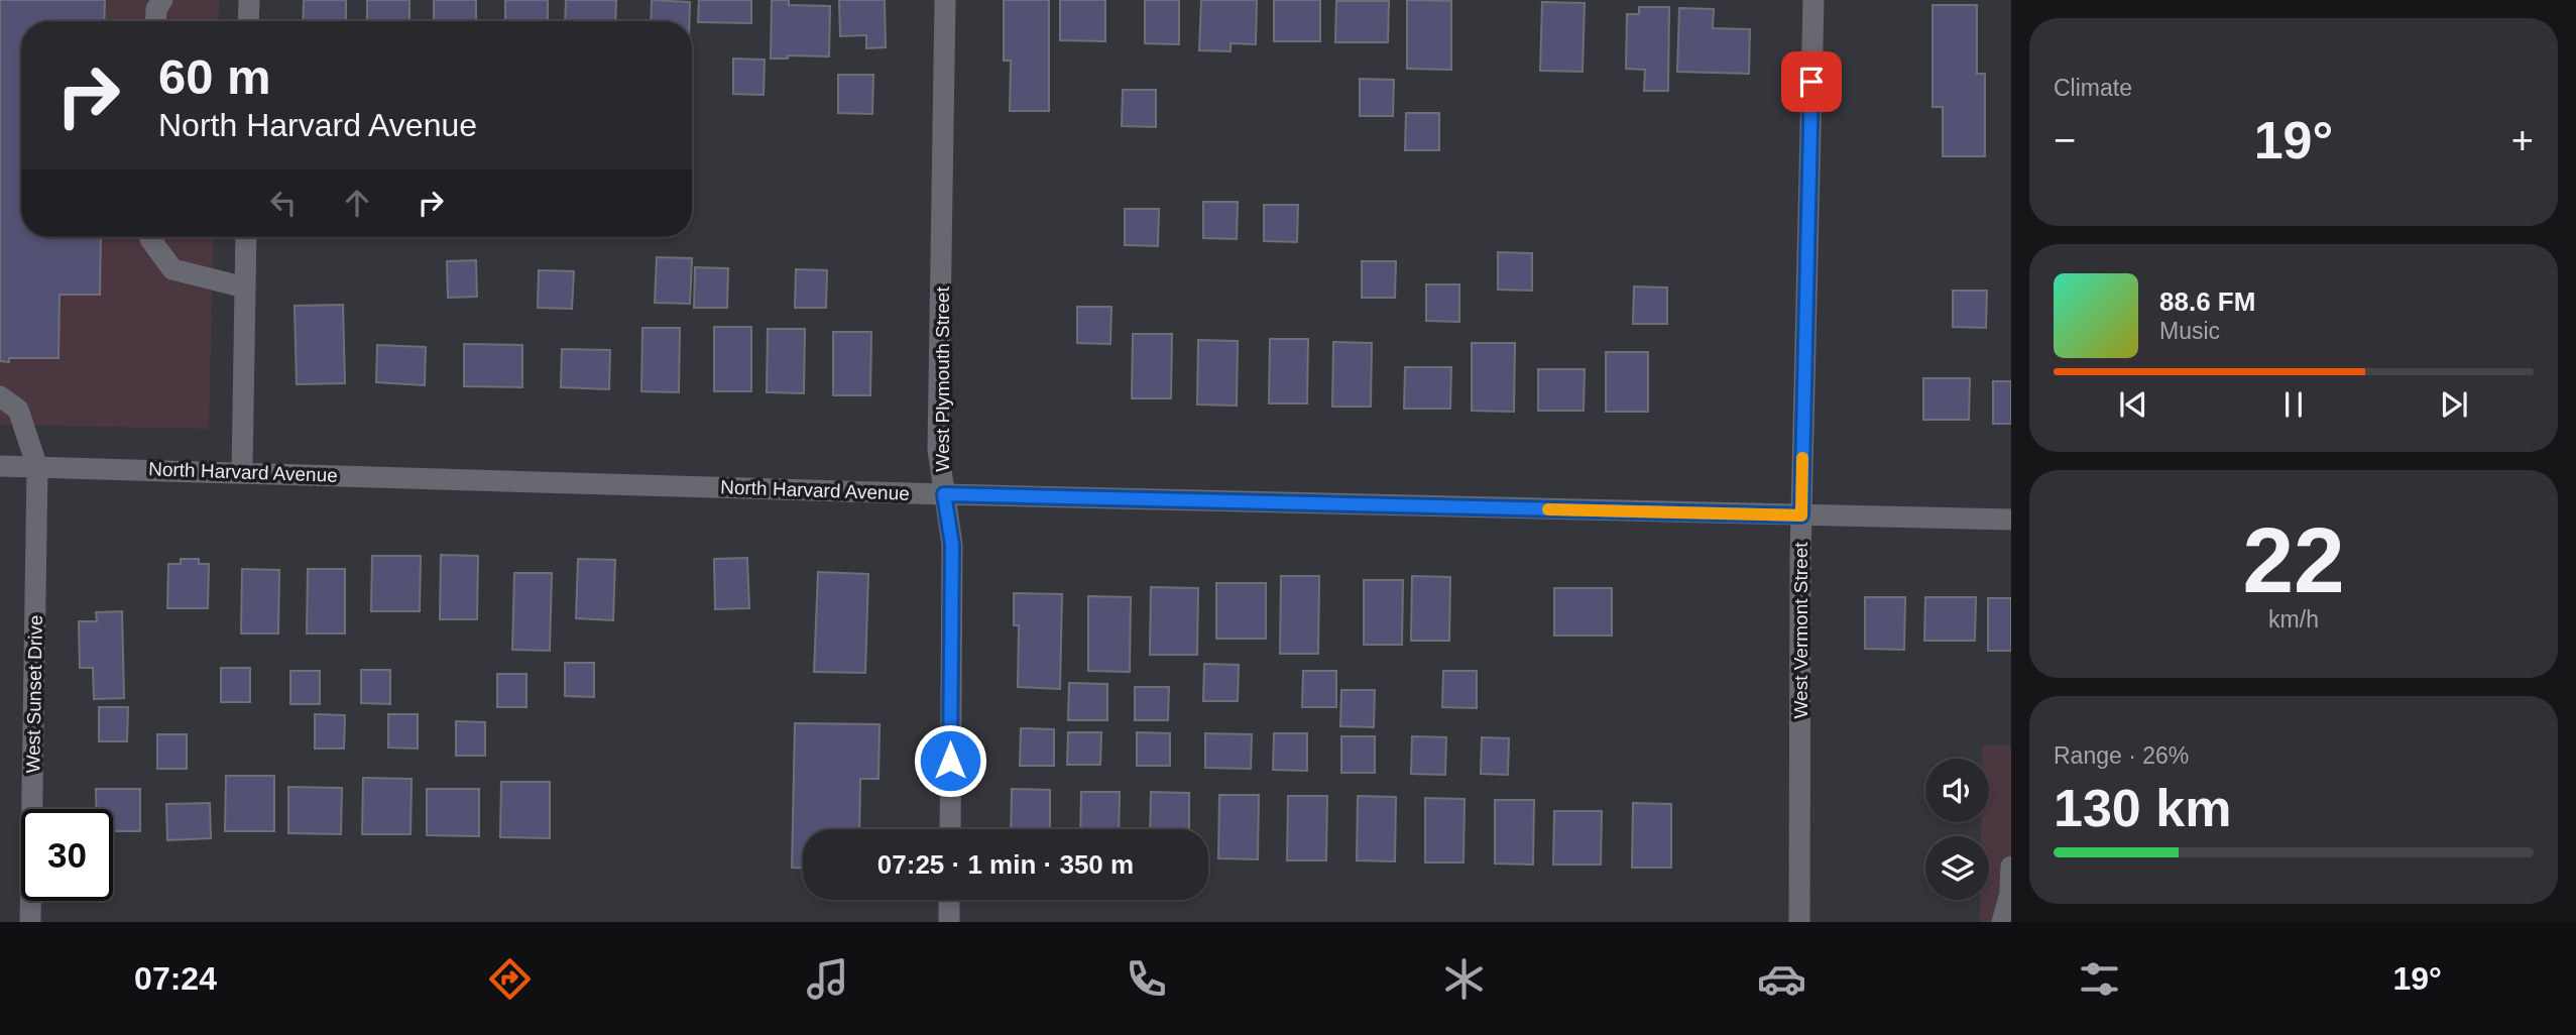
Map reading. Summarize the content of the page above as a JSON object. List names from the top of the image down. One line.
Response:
{"streets":{"street":["West Plymouth Street","North Harvard Avenue","West Vermont Street","West Sunset Drive"]},"crossings":[["West Plymouth Street","North Harvard Avenue"],["North Harvard Avenue","West Vermont Street"],["North Harvard Avenue","West Sunset Drive"]],"page":{"tile":["Climate",["22","km/h"],["Range · 26%","130 km"]],"turn":["60 m","North Harvard Avenue"],"heat":["−","19°","+"],"song":["88.6 FM","Music"],"limit":"30","trip":"07:25 · 1 min · 350 m","tabs":["07:24","19°"]}}
